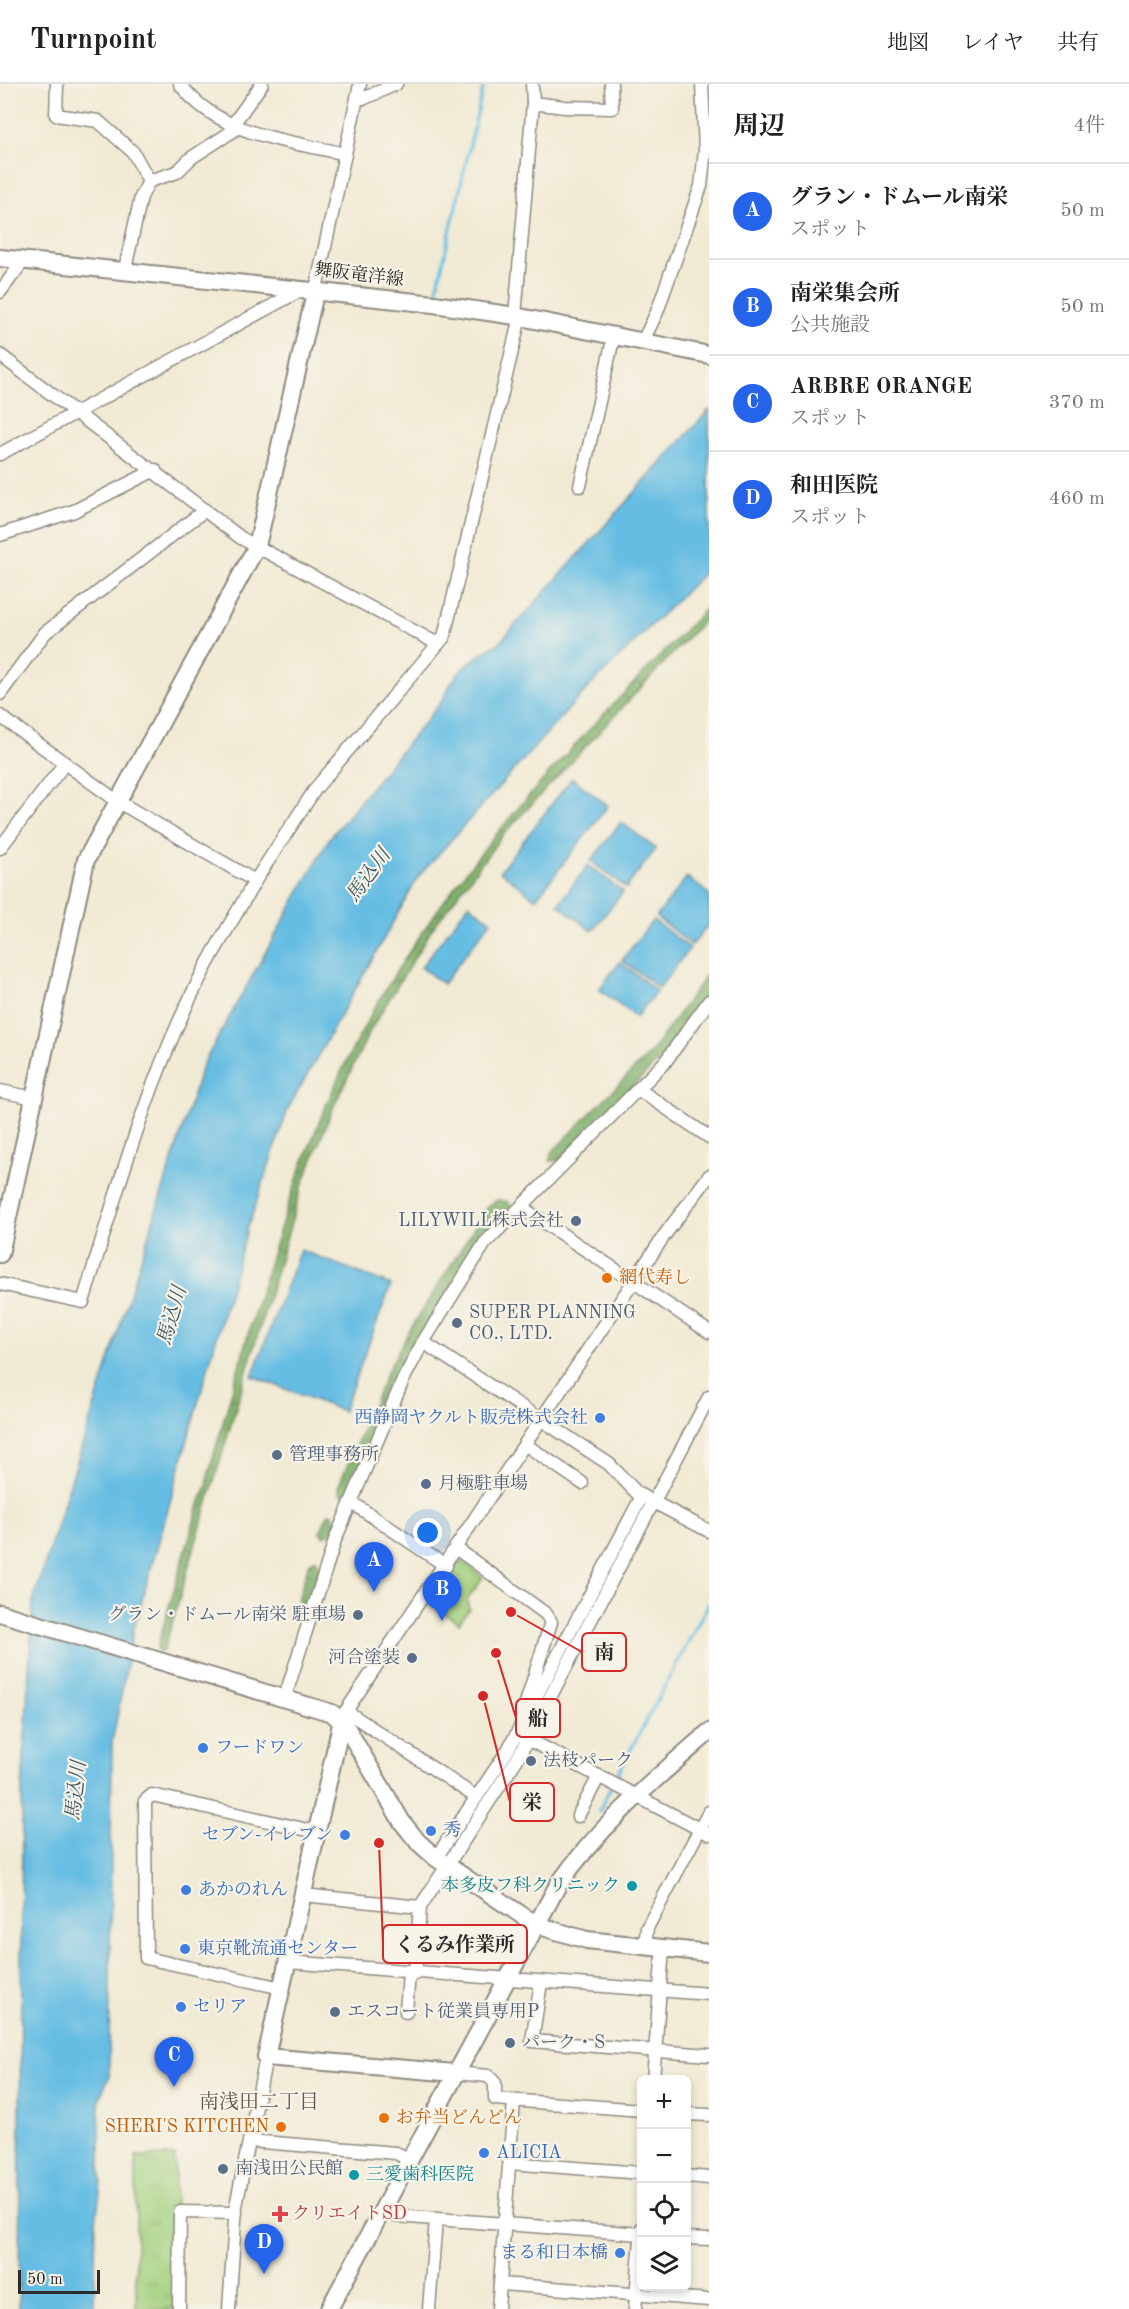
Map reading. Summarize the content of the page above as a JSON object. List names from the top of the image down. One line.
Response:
{"streets":{"street":["舞阪竜洋線"]},"districts":["南浅田二丁目"],"water":["馬込川"],"places":{"other":["LILYWILL株式会社","網代寿し","SUPER PLANNING CO., LTD.","西静岡ヤクルト販売株式会社","管理事務所","月極駐車場","南","グラン・ドムール南栄 駐車場","船","河合塗装","栄","フードワン","法枝パーク","秀","セブン-イレブン","くるみ作業所","本多皮フ科クリニック","あかのれん","東京靴流通センター","セリア","エスコート従業員専用P","パーク・S","お弁当どんどん","SHERI'S KITCHEN","ALICIA","南浅田公民館","三愛歯科医院","まる和日本橋"],"health":["クリエイトSD"]},"scale_bar":"50 m","page":{"header":"Turnpoint","nav":["地図","レイヤ","共有"],"heading":["周辺","4件"],"list":[{"mark":"A","name":"グラン・ドムール南栄","note":"スポット","value":"50 m"},{"mark":"B","name":"南栄集会所","note":"公共施設","value":"50 m"},{"mark":"C","name":"ARBRE ORANGE","note":"スポット","value":"370 m"},{"mark":"D","name":"和田医院","note":"スポット","value":"460 m"}],"pins":["A","B","C","D"],"map_buttons":["+","−"],"scale":"50 m"}}
